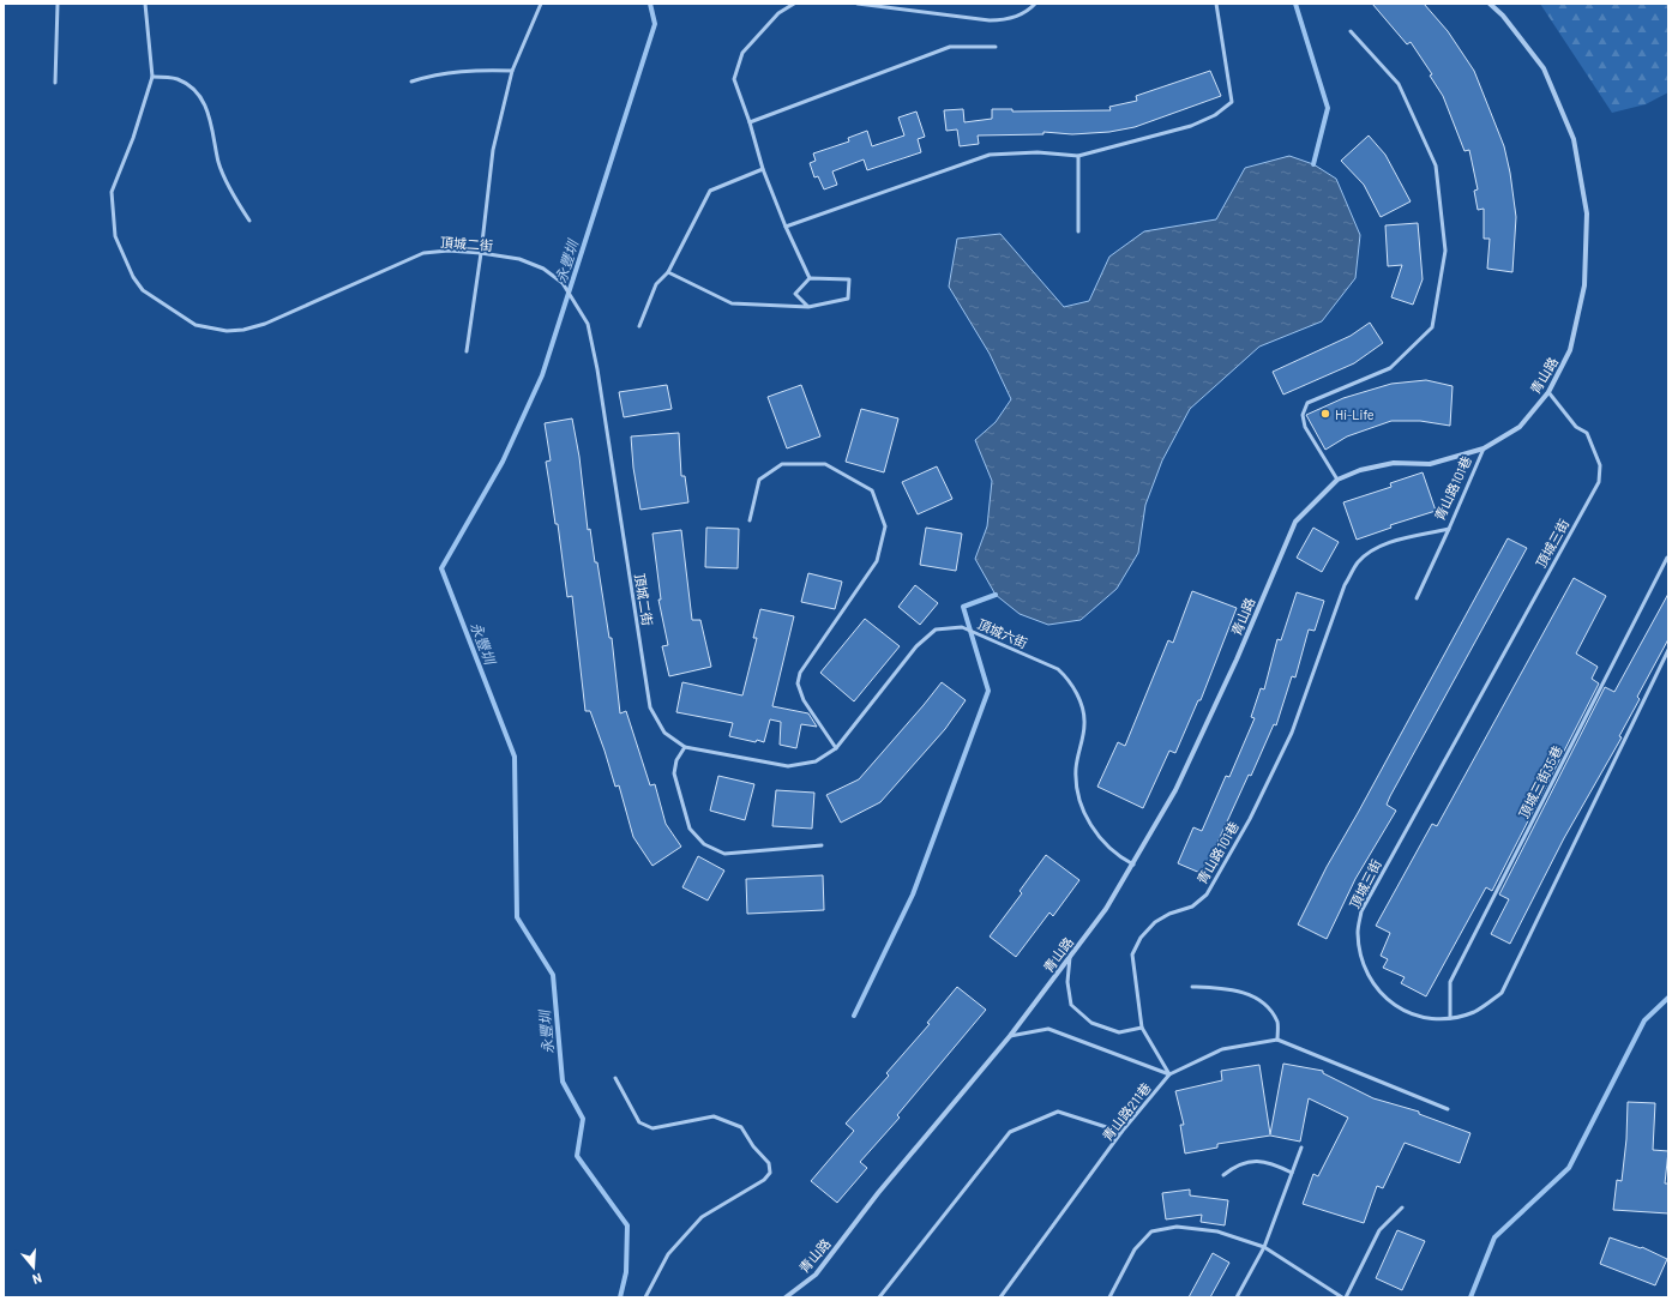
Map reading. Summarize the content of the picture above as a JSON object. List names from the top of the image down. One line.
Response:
{"streets":{"street":["青山路"],"lane":["頂城二街","青山路101巷","頂城三街","頂城六街","頂城三街35巷","青山路211巷"]},"crossings":[["頂城二街","頂城六街"],["青山路","青山路101巷"],["青山路","頂城三街"],["青山路","頂城六街"],["青山路","青山路211巷"],["青山路101巷","青山路211巷"],["頂城三街","頂城三街35巷"]],"water":["永豐圳"],"places":["Hi-Life"],"north":"bottom"}
